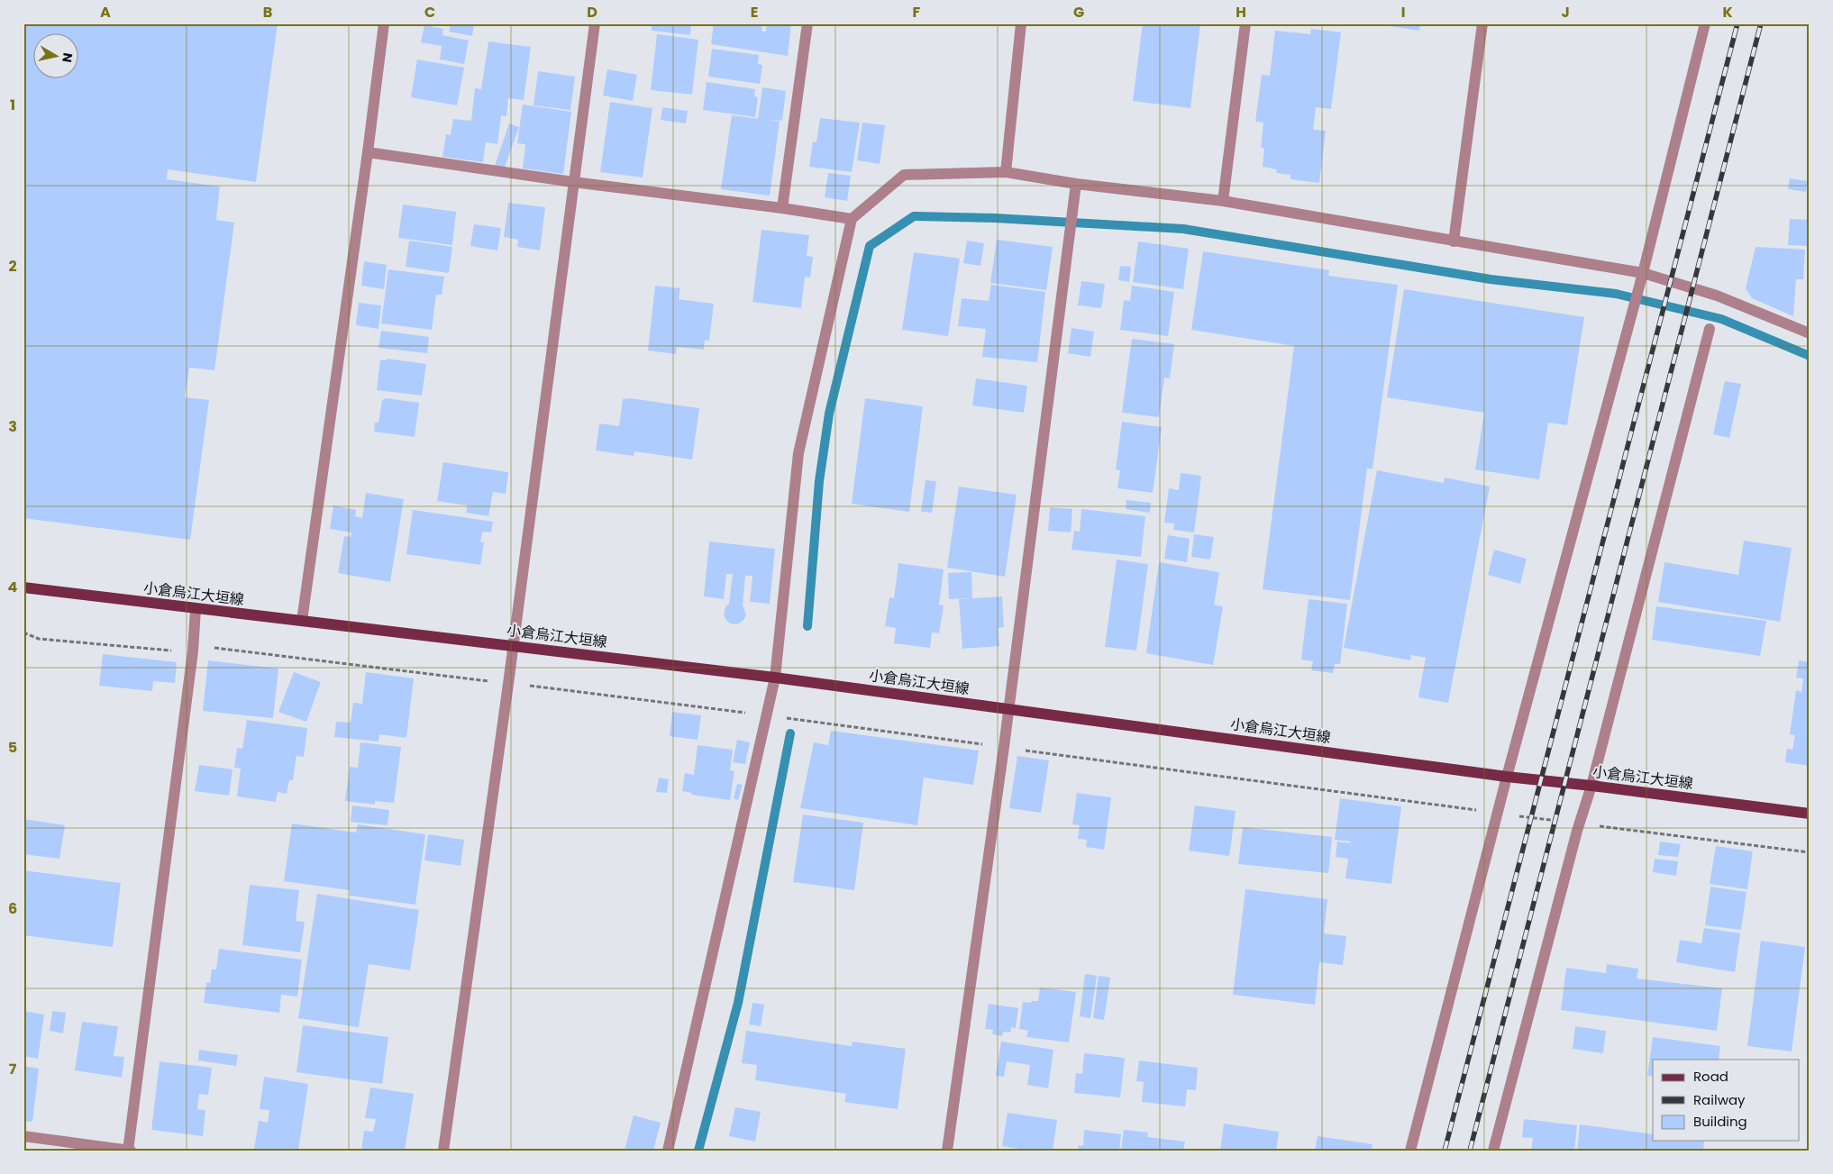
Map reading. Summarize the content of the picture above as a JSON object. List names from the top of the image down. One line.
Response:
{"streets":{"main road":["小倉烏江大垣線"]},"legend":["Road","Railway","Building"],"north":"right","grid":{"columns":["A","B","C","D","E","F","G","H","I","J","K"],"rows":["1","2","3","4","5","6","7"]}}
